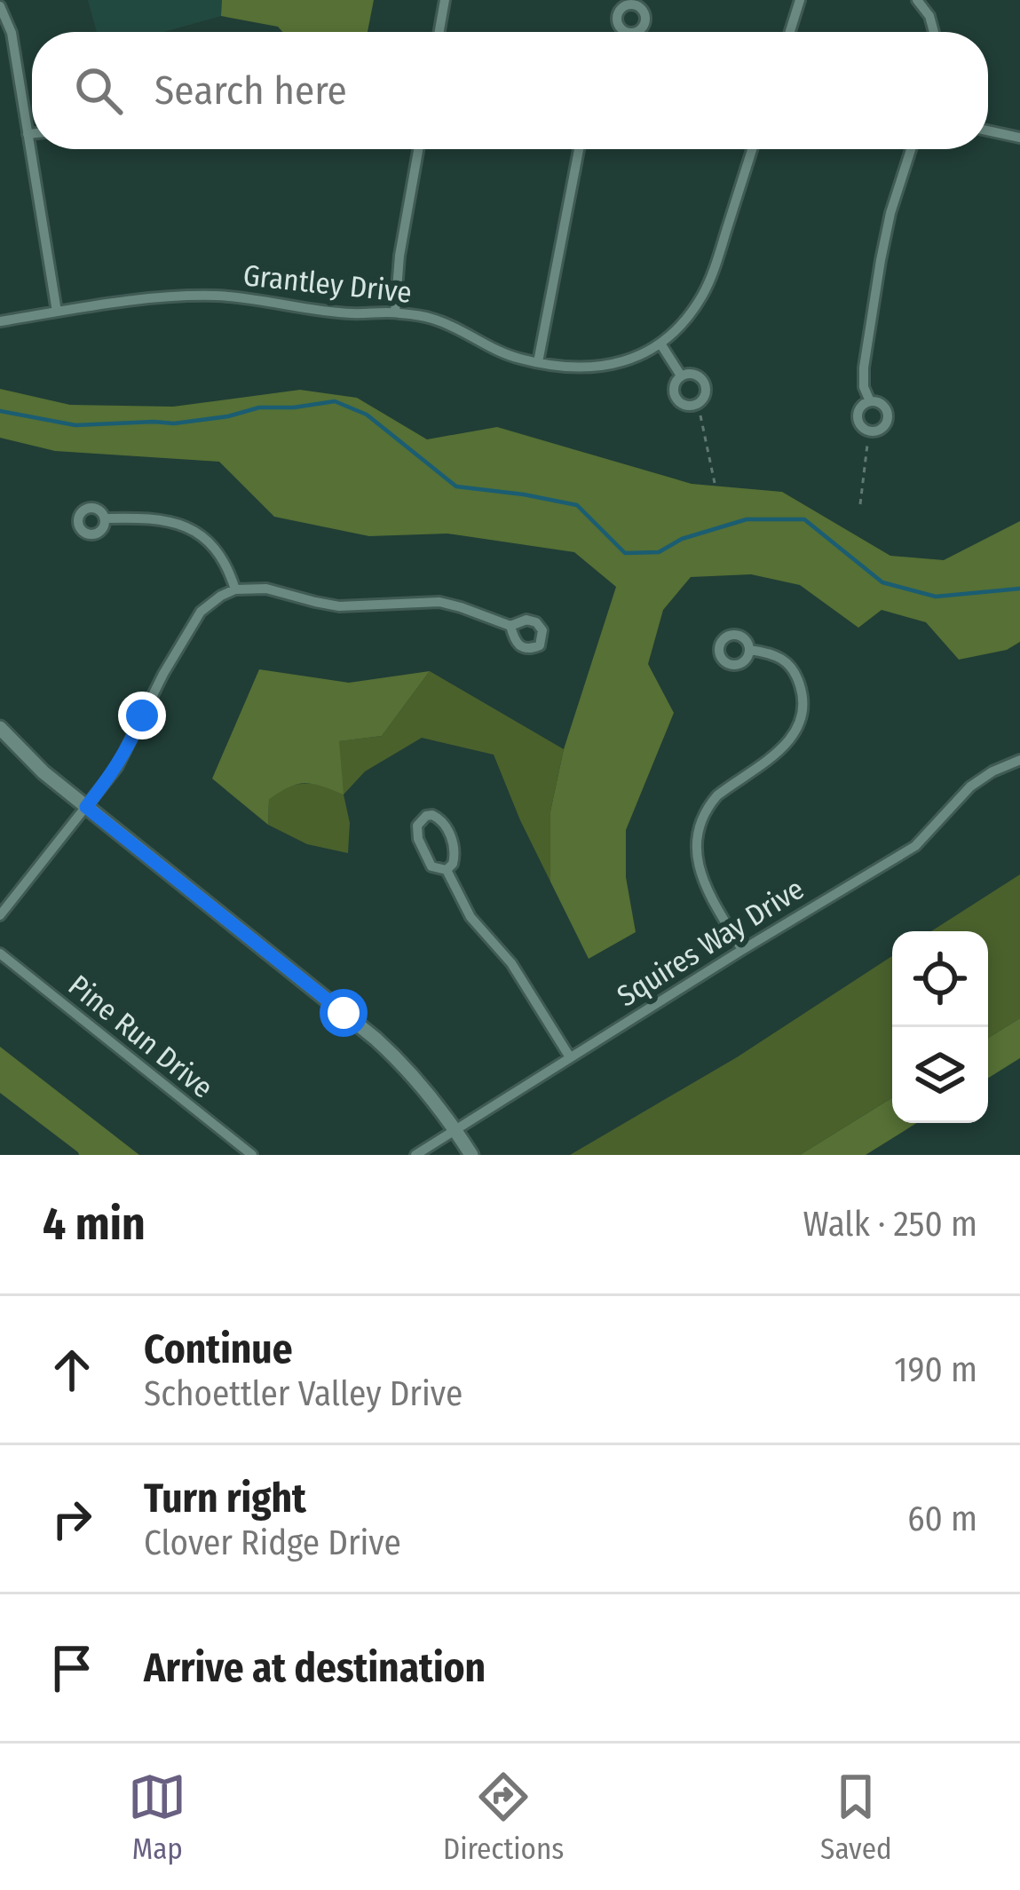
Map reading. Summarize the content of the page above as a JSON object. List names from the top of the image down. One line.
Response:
{"streets":{"street":["Grantley Drive","Squires Way Drive","Pine Run Drive"]},"page":{"search":"Search here","heading":["4 min","Walk · 250 m"],"list":[["Continue","Schoettler Valley Drive","190 m"],["Turn right","Clover Ridge Drive","60 m"],"Arrive at destination"],"nav":["Map","Directions","Saved"]}}
